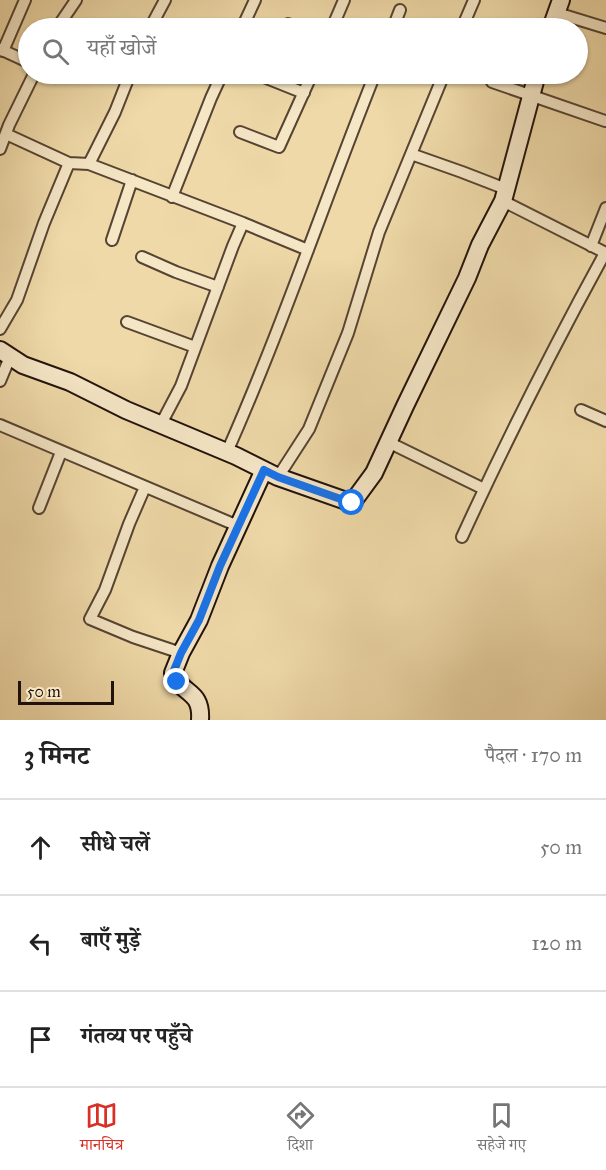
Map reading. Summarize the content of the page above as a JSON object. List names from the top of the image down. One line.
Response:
{"scale_bar":"50 m","page":{"search":"यहाँ खोजें","scale":"50 m","heading":["3 मिनट","पैदल · 170 m"],"list":[["सीधे चलें","50 m"],["बाएँ मुड़ें","120 m"],"गंतव्य पर पहुँचे"],"nav":["मानचित्र","दिशा","सहेजे गए"]}}
